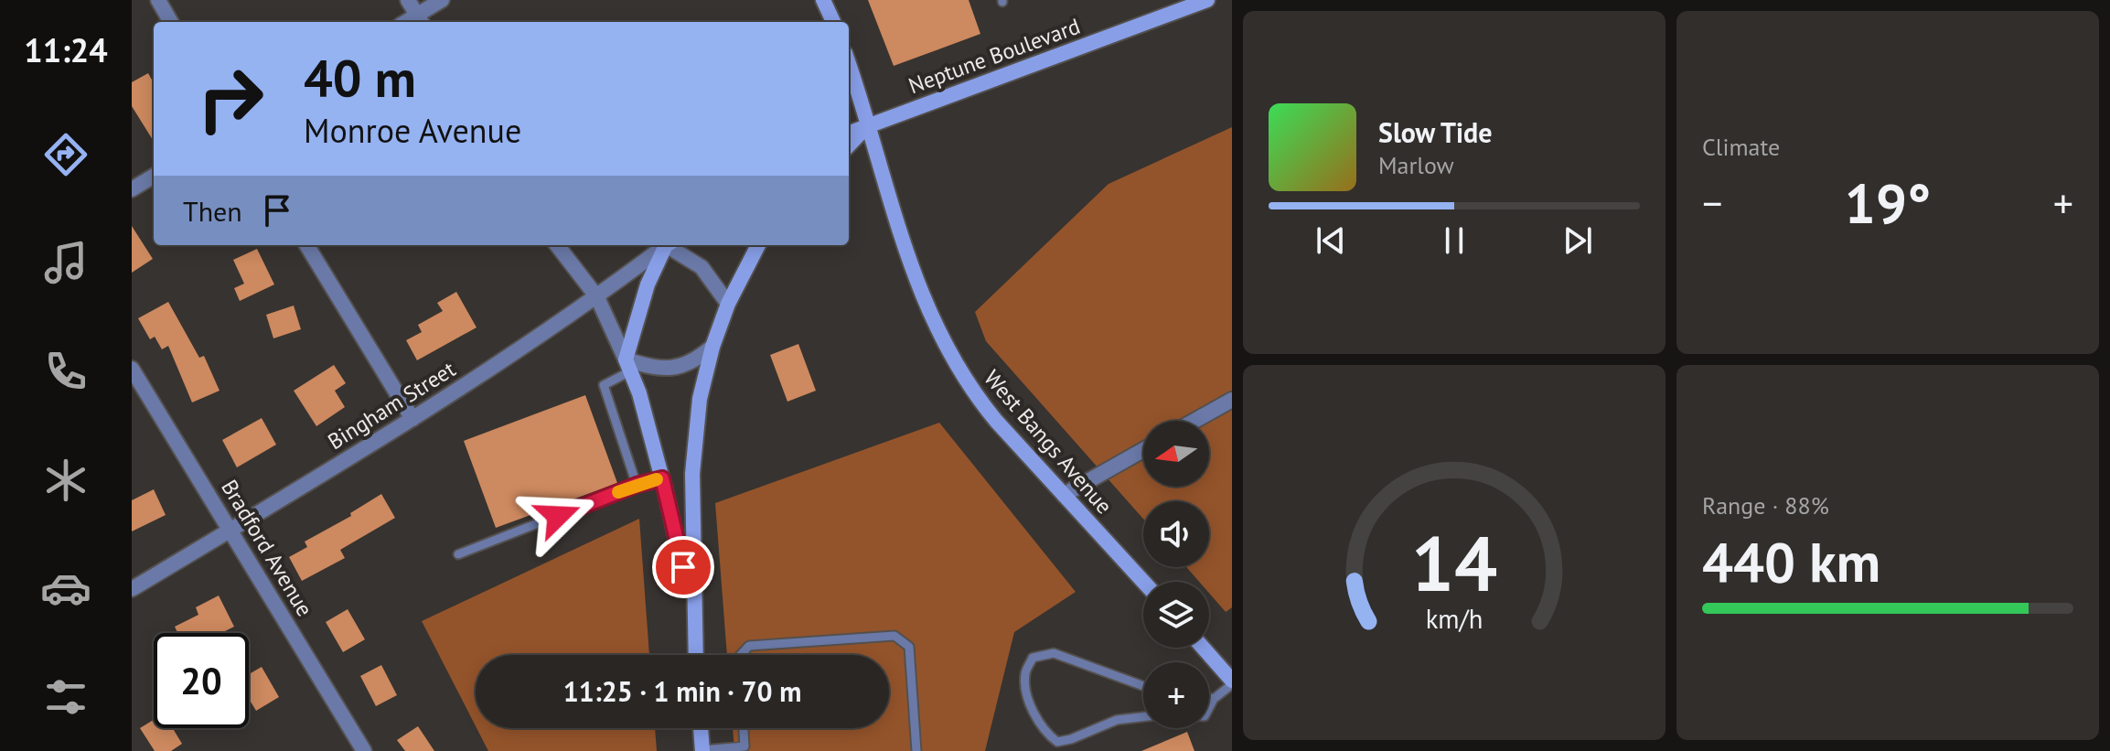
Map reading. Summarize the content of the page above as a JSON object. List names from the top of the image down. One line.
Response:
{"streets":{"street":["Neptune Boulevard","Bingham Street","West Bangs Avenue","Bradford Avenue"]},"crossings":[["Neptune Boulevard","West Bangs Avenue"],["Bingham Street","Bradford Avenue"]],"north":"left","page":{"tabs":"11:24","tile":["Climate",["Range · 88%","440 km"]],"turn":["40 m","Monroe Avenue"],"song":["Slow Tide","Marlow"],"heat":["−","19°","+"],"then":"Then","map_buttons":"+","limit":"20","trip":"11:25 · 1 min · 70 m","gauge":["14","km/h"]}}
